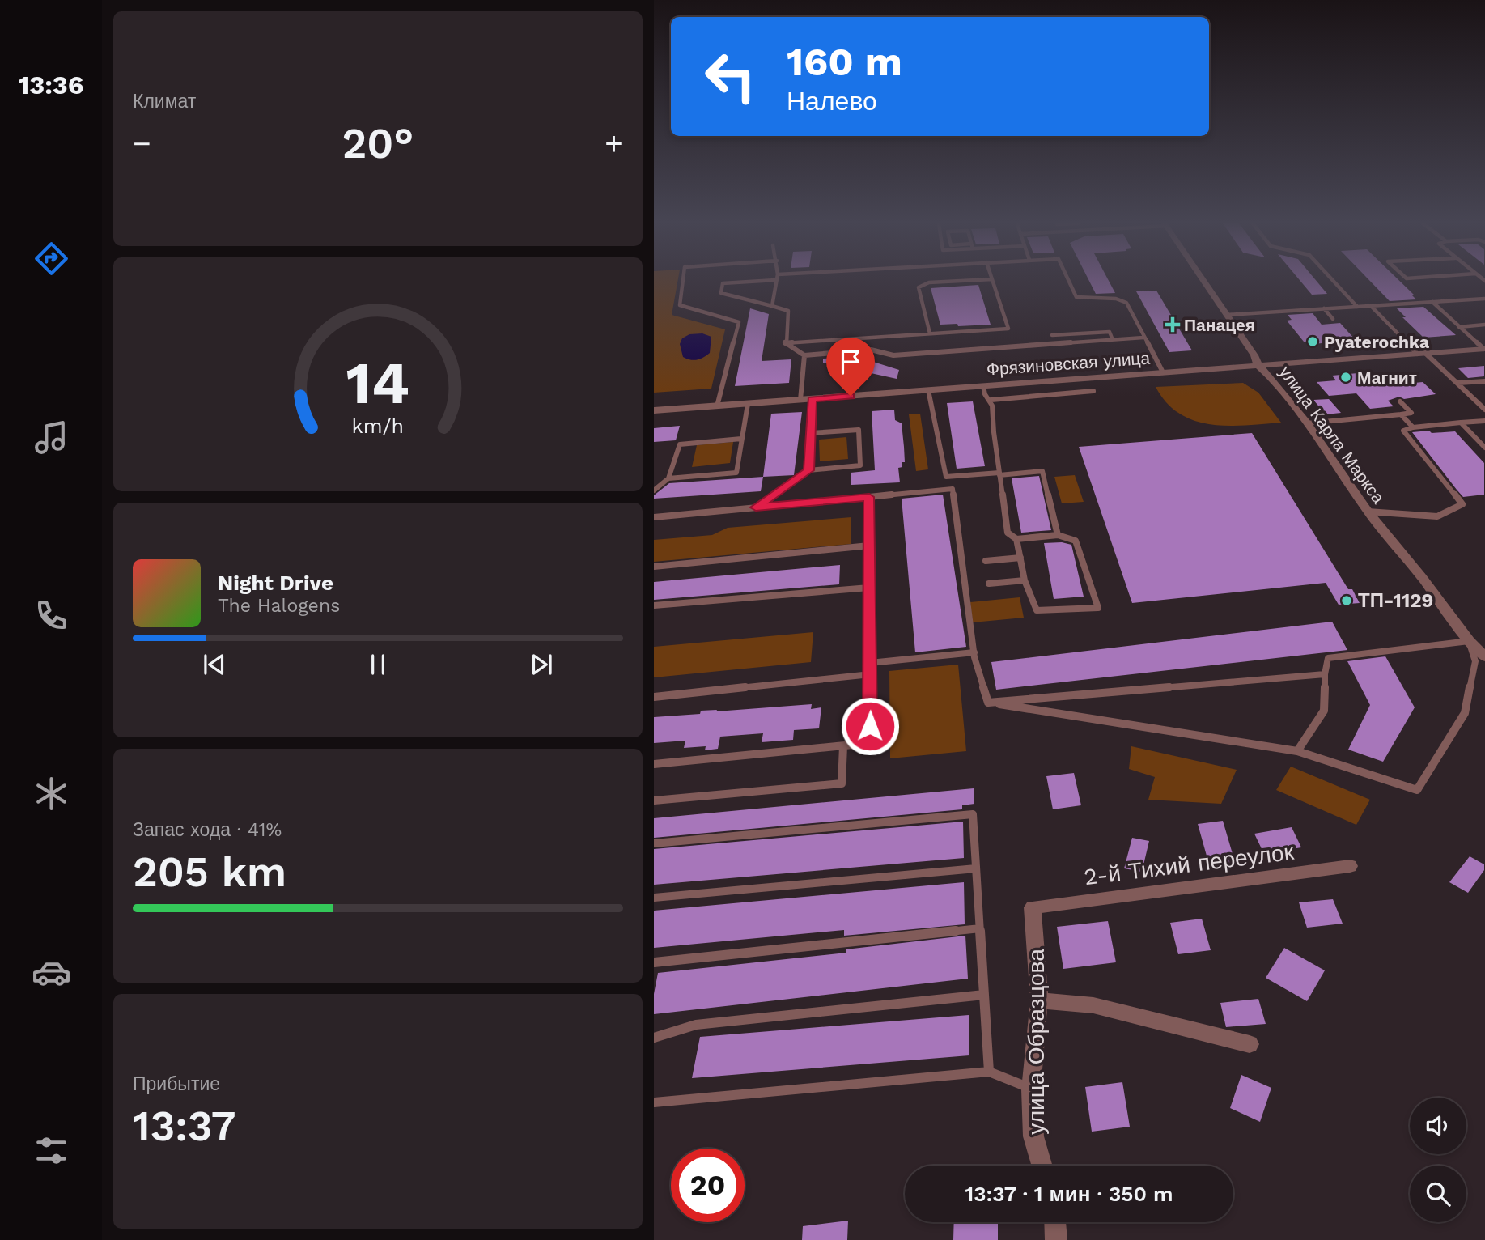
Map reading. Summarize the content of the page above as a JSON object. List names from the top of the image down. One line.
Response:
{"streets":{"street":["Фрязиновская улица","улица Карла Маркса","2-й Тихий переулок","улица Образцова"]},"crossings":[["Фрязиновская улица","улица Карла Маркса"],["2-й Тихий переулок","улица Образцова"]],"places":{"health":["Панацея"],"other":["Pyaterochka","Магнит","ТП-1129"]},"page":{"tabs":"13:36","tile":["Климат",["Запас хода · 41%","205 km"],["Прибытие","13:37"]],"turn":["160 m","Налево"],"heat":["−","20°","+"],"song":["Night Drive","The Halogens"],"limit":"20","trip":"13:37 · 1 мин · 350 m","gauge":["14","km/h"]}}
